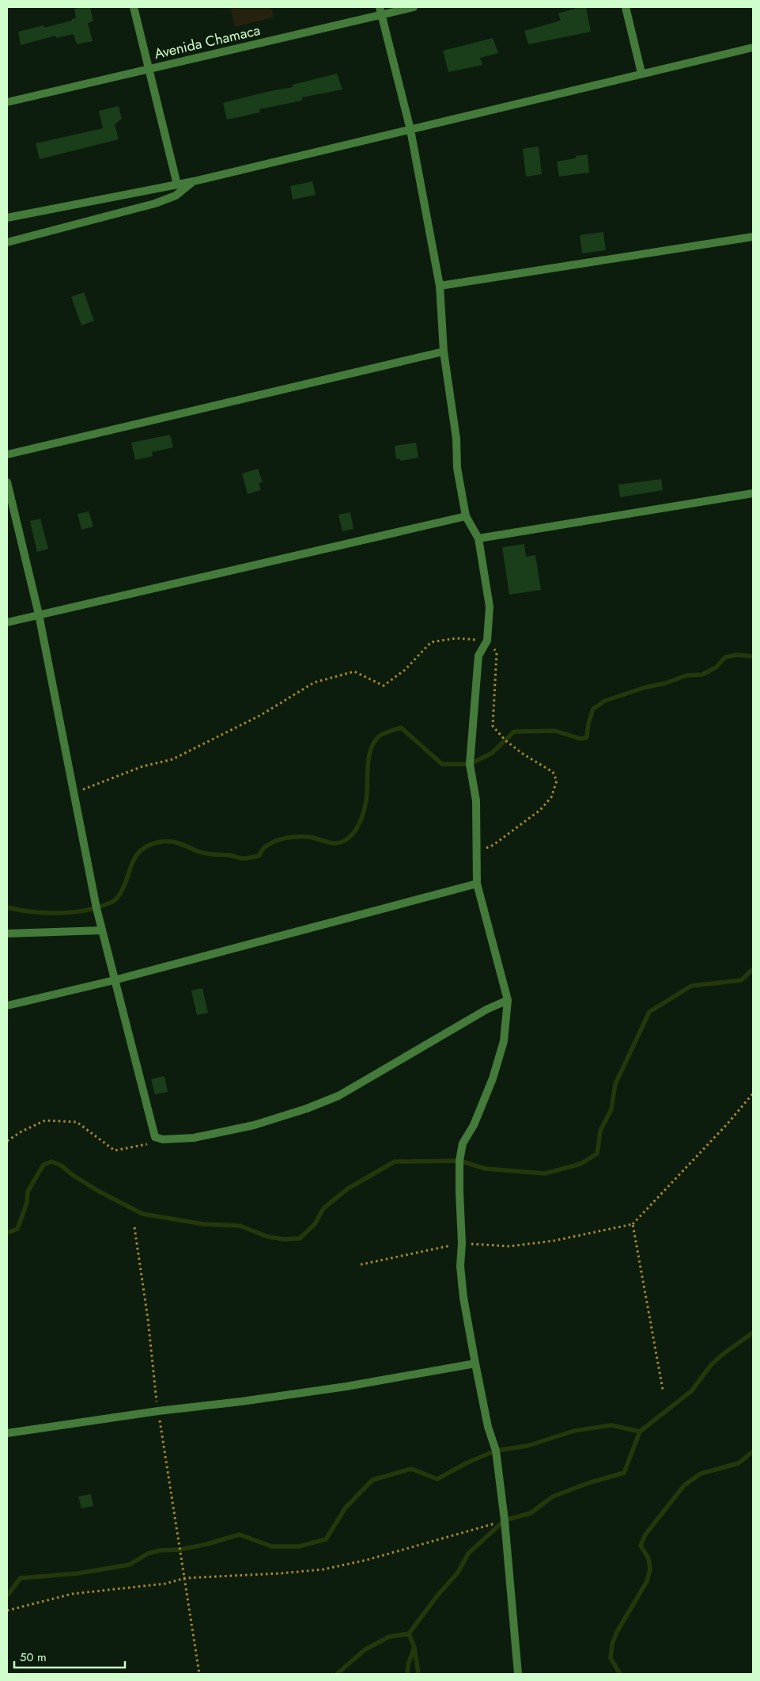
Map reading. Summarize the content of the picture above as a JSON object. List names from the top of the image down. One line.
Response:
{"streets":{"street":["Avenida Chamaca"]},"scale_bar":"50 m"}
